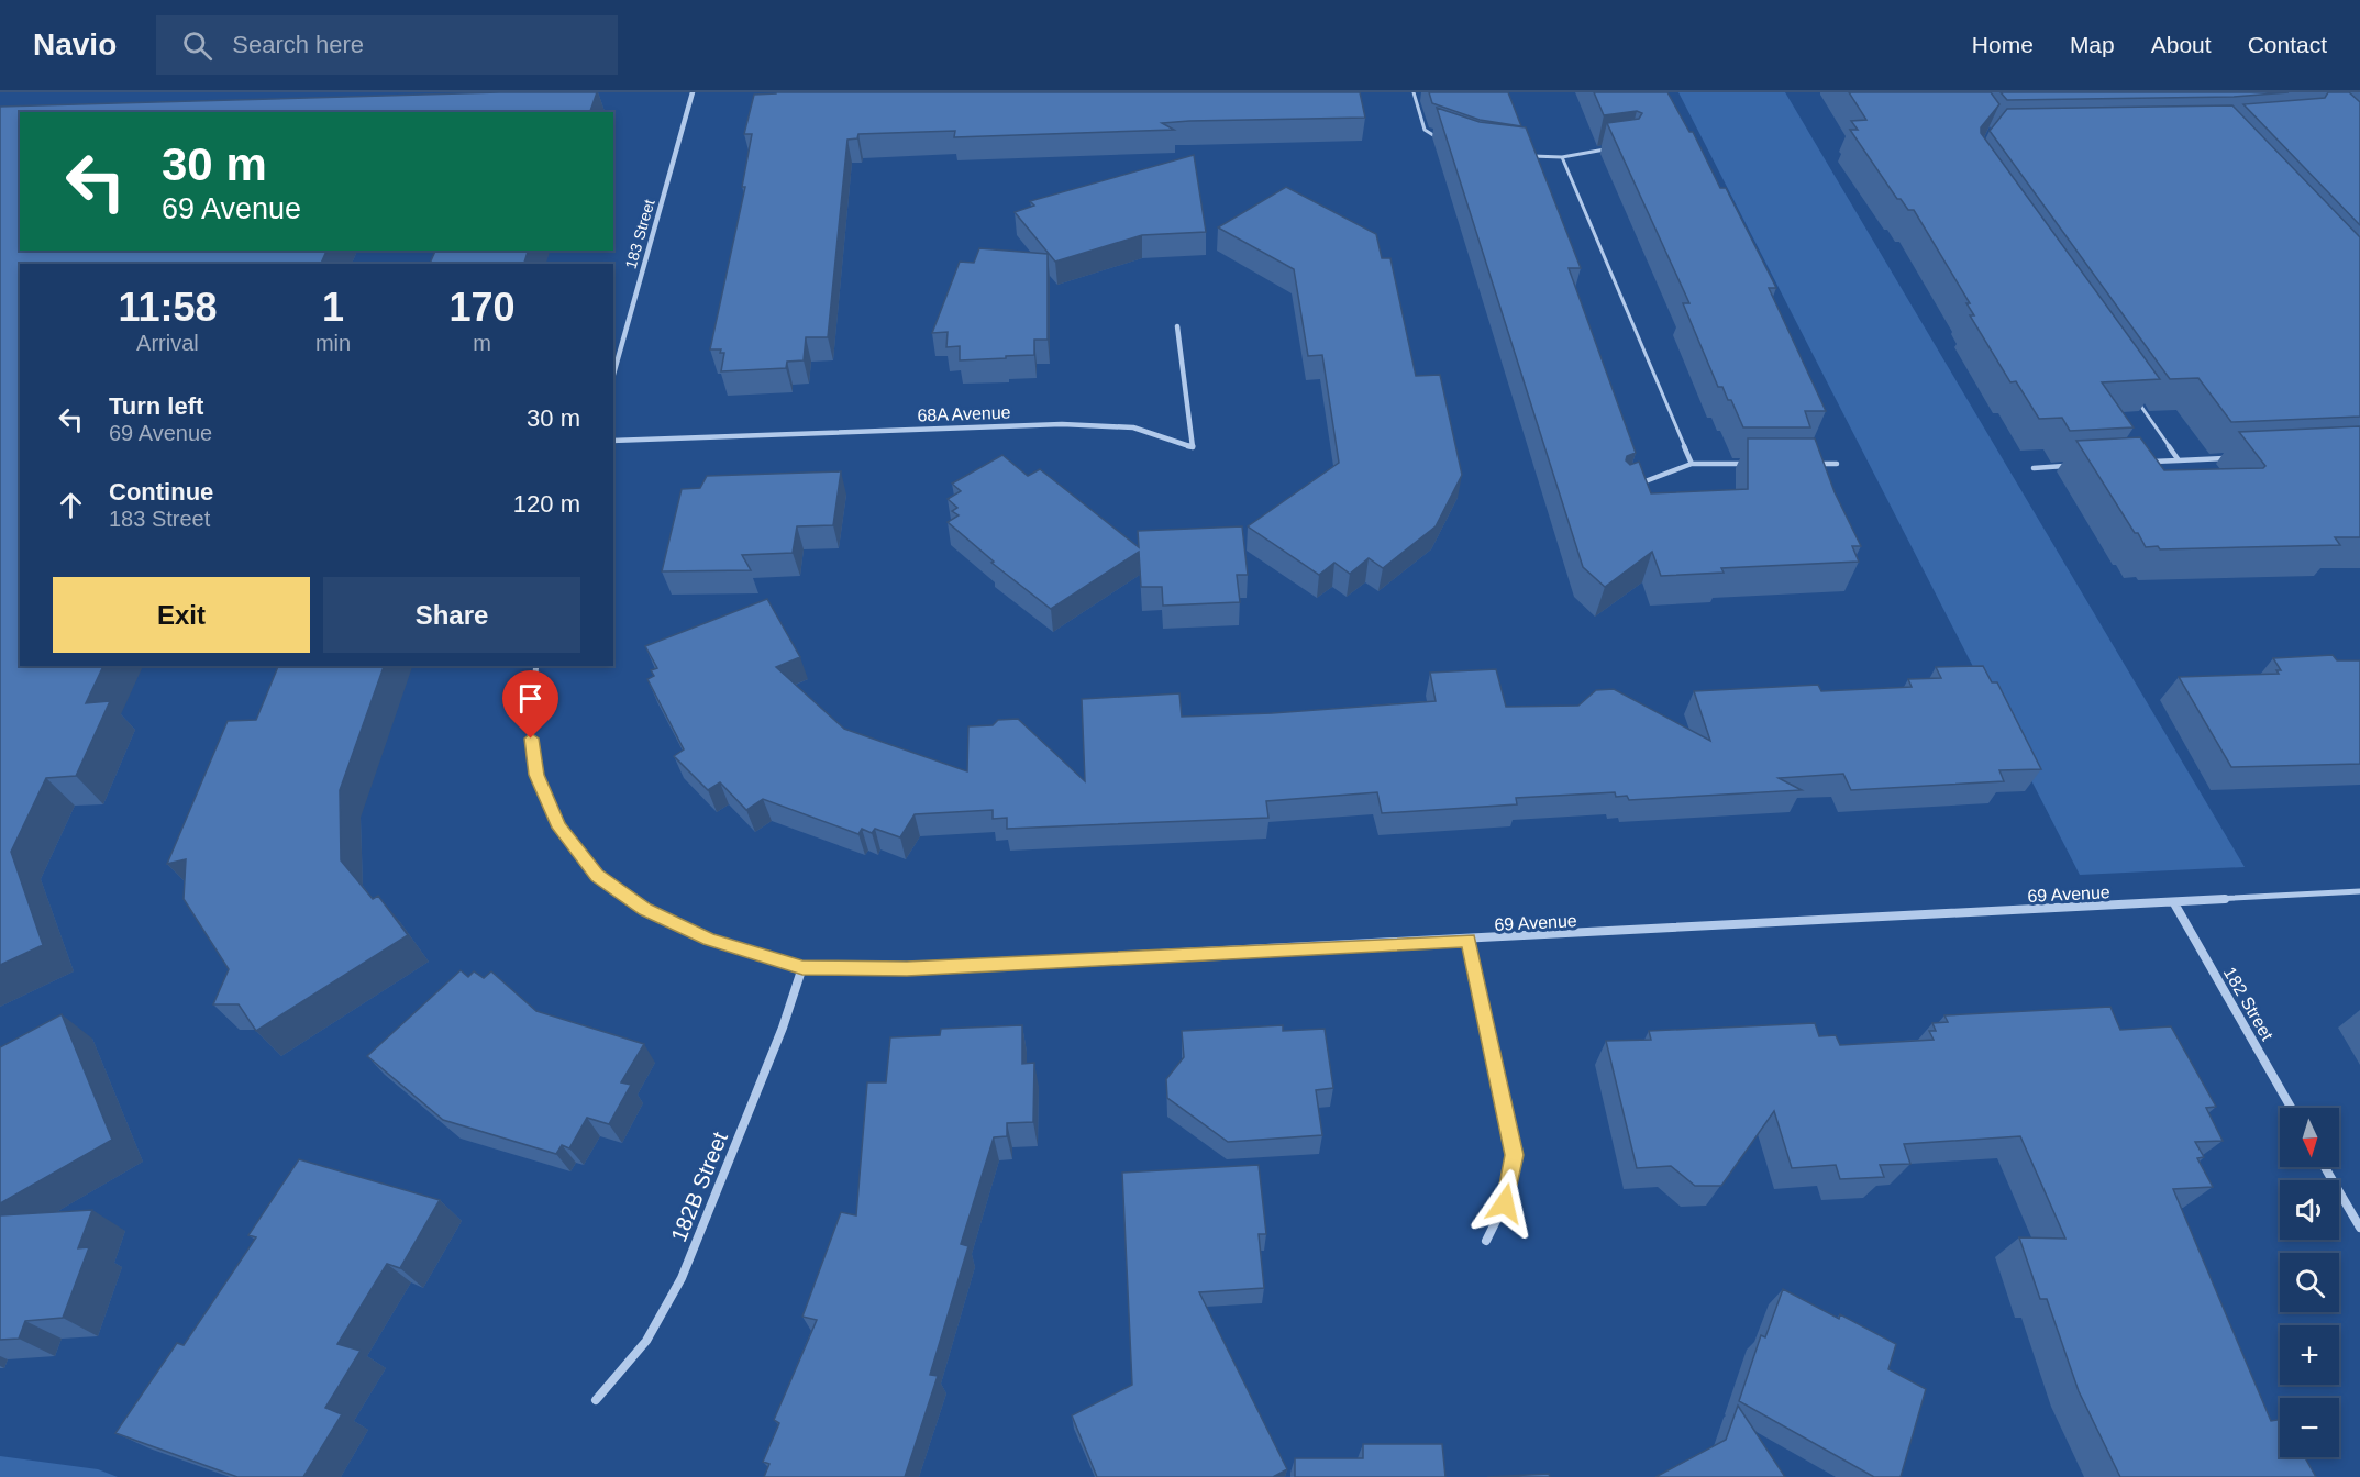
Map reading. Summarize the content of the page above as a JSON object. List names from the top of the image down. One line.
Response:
{"streets":{"street":["183 Street","68A Avenue","69 Avenue","182 Street","182B Street"]},"crossings":[["69 Avenue","182 Street"],["69 Avenue","182B Street"]],"north":"bottom","page":{"header":"Navio","search":"Search here","nav":["Home","Map","About","Contact"],"turn":["30 m","69 Avenue"],"eta":["11:58","Arrival","1","min","170","m"],"list":[{"name":"Turn left","note":"69 Avenue","value":"30 m"},{"name":"Continue","note":"183 Street","value":"120 m"}],"buttons":["Exit","Share"],"map_buttons":["+","−"]}}
